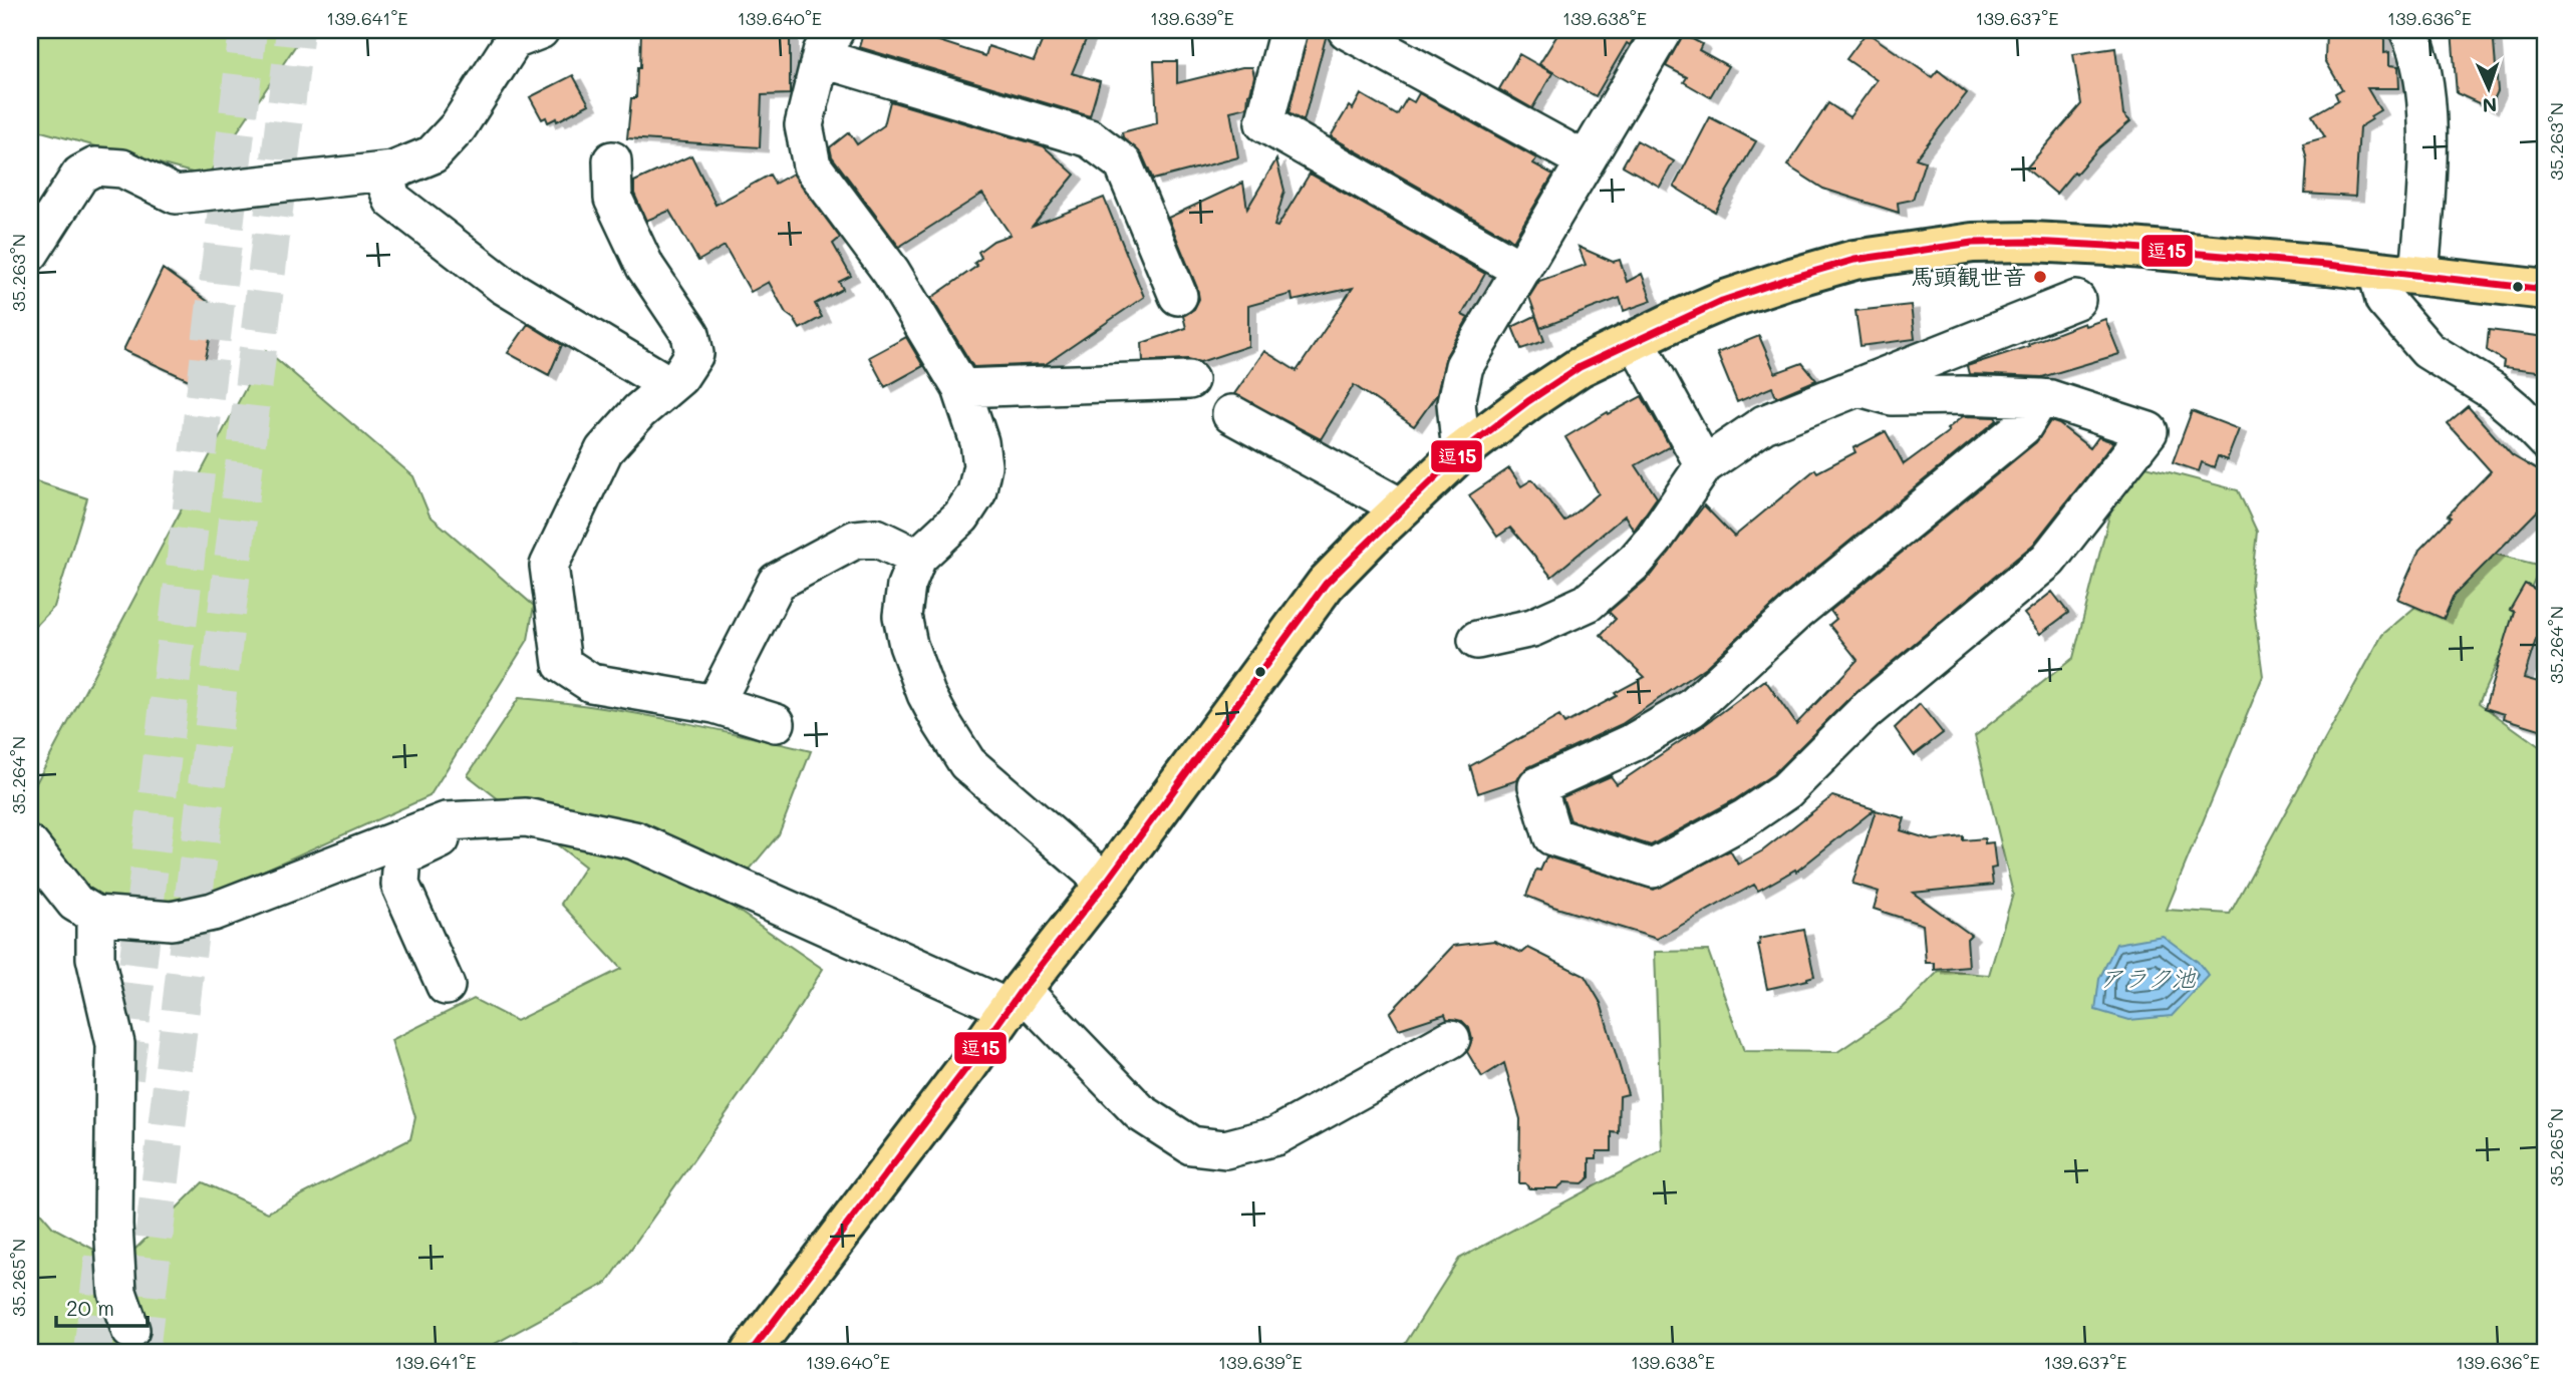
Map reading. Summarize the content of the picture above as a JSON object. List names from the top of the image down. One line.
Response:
{"water":["アラク池"],"places":["馬頭観世音"],"lines":["transit line 逗15"],"scale_bar":"20 m","north":"bottom","coordinates":["139.641°E","139.640°E","139.639°E","139.638°E","139.637°E","139.636°E","35.263°N","35.264°N","35.265°N"]}
